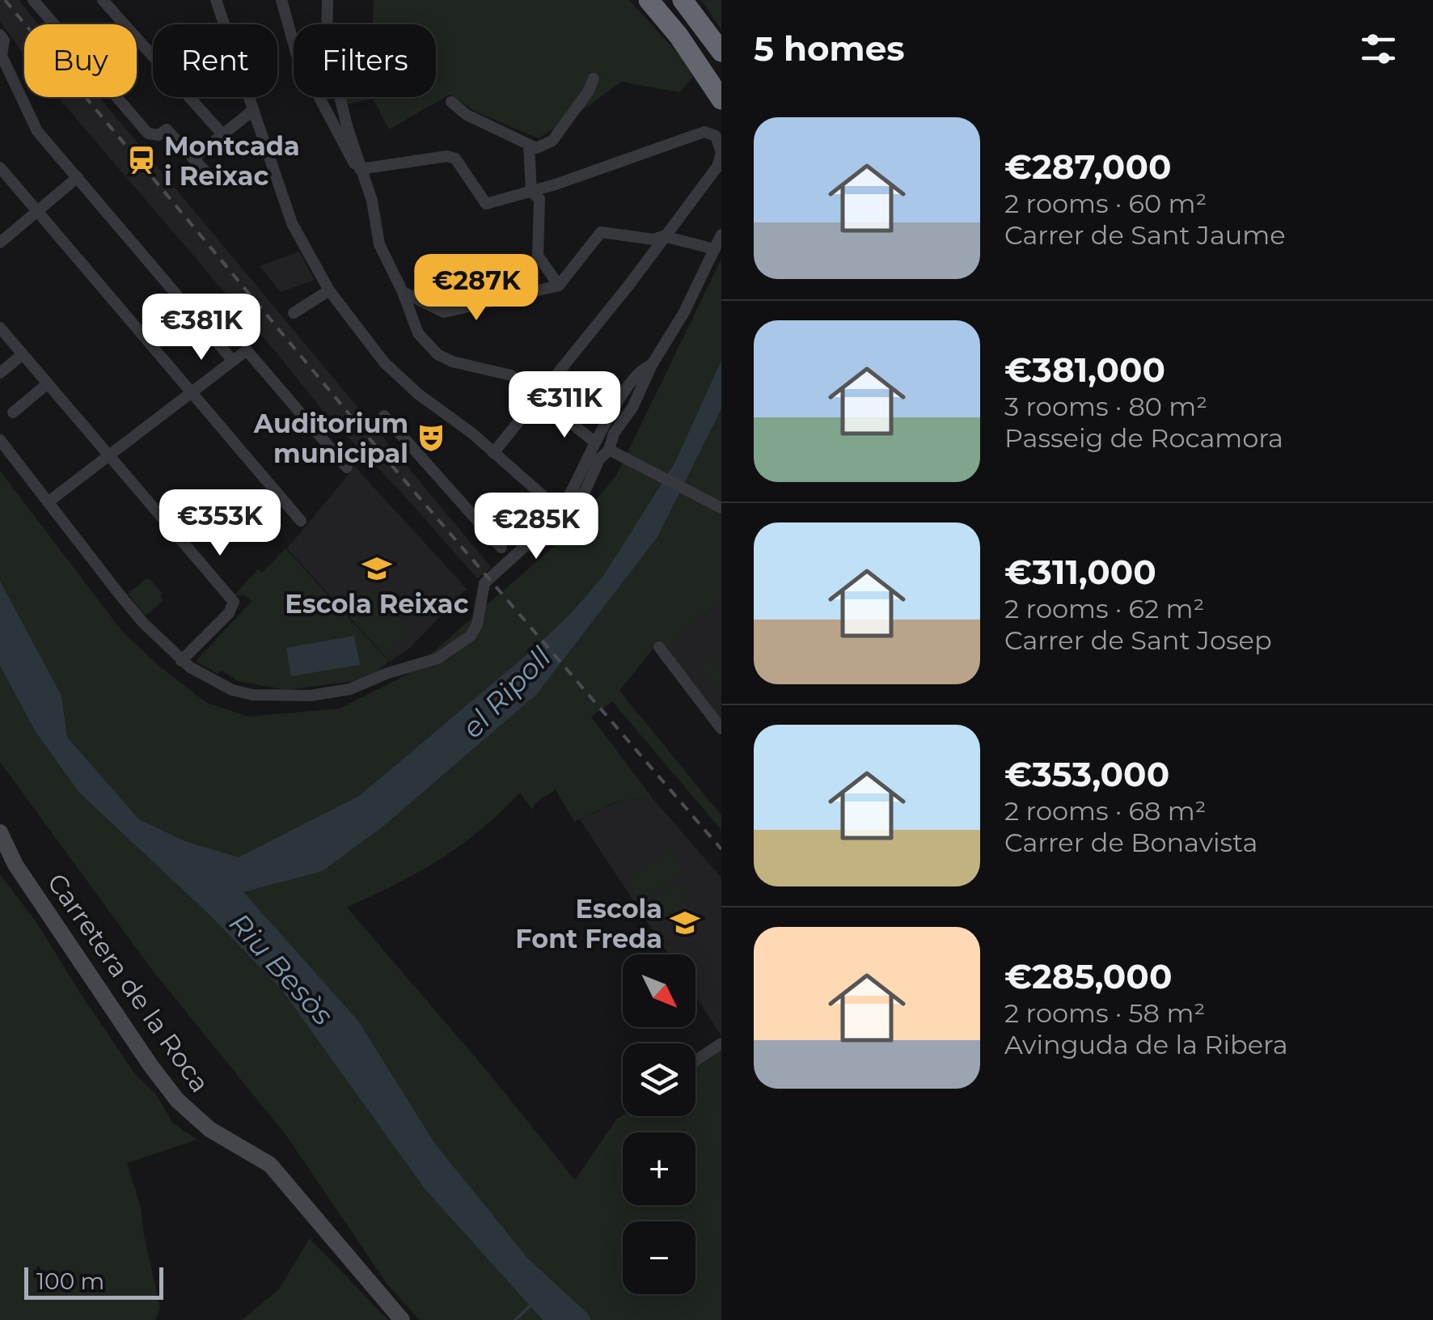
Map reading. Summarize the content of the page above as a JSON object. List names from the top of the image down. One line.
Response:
{"streets":{"street":["Carretera de la Roca"]},"water":["el Ripoll","Riu Besòs"],"places":{"station":["Montcada i Reixac"],"theatre":["Auditorium municipal"],"school or university":["Escola Reixac","Escola Font Freda"]},"scale_bar":"100 m","north":"bottom right","page":{"heading":"5 homes","chip":["Buy","Rent","Filters"],"list":[{"name":"€287,000","note":"2 rooms · 60 m² · Carrer de Sant Jaume"},{"name":"€381,000","note":"3 rooms · 80 m² · Passeig de Rocamora"},{"name":"€311,000","note":"2 rooms · 62 m² · Carrer de Sant Josep"},{"name":"€353,000","note":"2 rooms · 68 m² · Carrer de Bonavista"},{"name":"€285,000","note":"2 rooms · 58 m² · Avinguda de la Ribera"}],"price":["€287K","€381K","€311K","€353K","€285K"],"map_buttons":["+","−"],"scale":"100 m"}}
